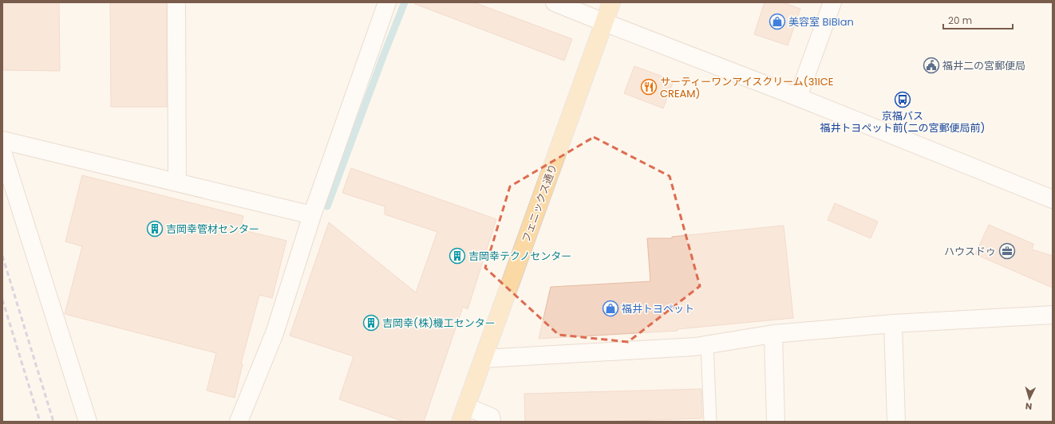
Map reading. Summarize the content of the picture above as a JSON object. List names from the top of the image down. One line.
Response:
{"streets":{"main road":["フェニックス通り"]},"places":{"shop":["美容室 BiBian","福井トヨペット"],"public building":["福井二の宮郵便局"],"restaurant":["サーティーワンアイスクリーム(31ICE CREAM)"],"bus stop":["京福バス 福井トヨペット前(二の宮郵便局前)"],"building":["吉岡幸管材センター","吉岡幸テクノセンター","吉岡幸(株)機工センター"],"office":["ハウスドゥ"]},"scale_bar":"20 m","north":"bottom"}
